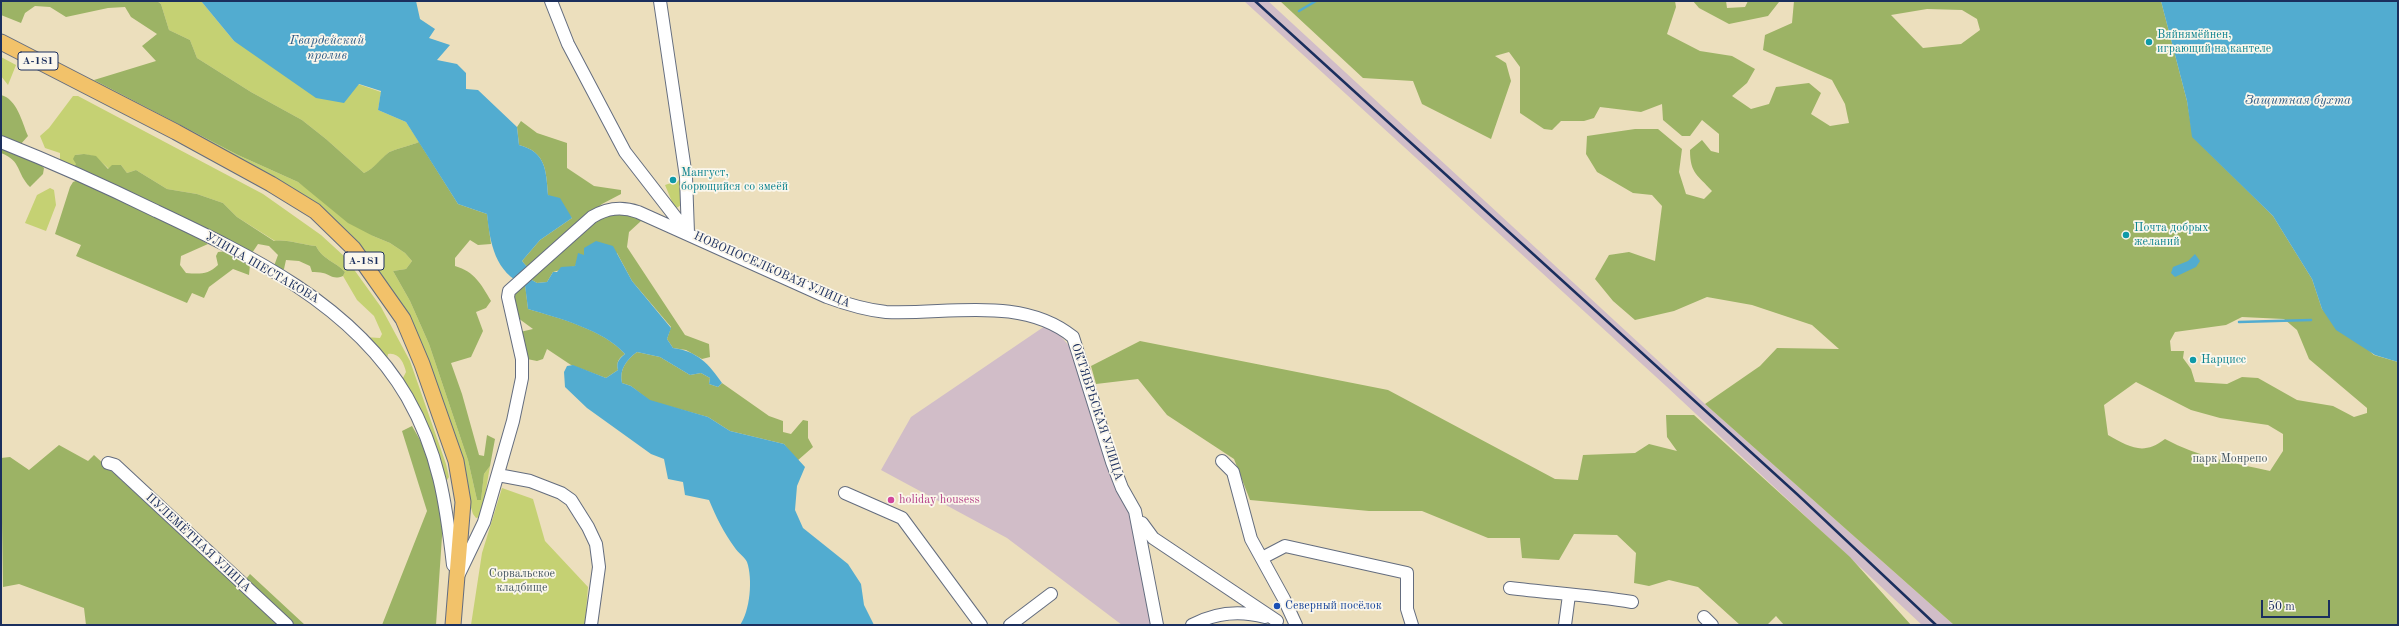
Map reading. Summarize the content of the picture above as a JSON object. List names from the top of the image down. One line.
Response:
{"streets":{"main road":["А-181","УЛИЦА ШЕСТАКОВА"],"street":["НОВОПОСЕЛКОВАЯ УЛИЦА","ОКТЯБРЬСКАЯ УЛИЦА","ПУЛЕМЁТНАЯ УЛИЦА"]},"crossings":[["А-181","УЛИЦА ШЕСТАКОВА"],["НОВОПОСЕЛКОВАЯ УЛИЦА","ОКТЯБРЬСКАЯ УЛИЦА"]],"water":["Гвардейский пролив","Защитная бухта"],"parks":["парк Монрепо","Сорвальское кладбище"],"places":["Вяйнямёйнен, играющий на кантеле","Мангуст, борющийся со змеёй","Почта добрых желаний","Нарцисс","holiday housess","Северный посёлок"],"scale_bar":"50 m"}
